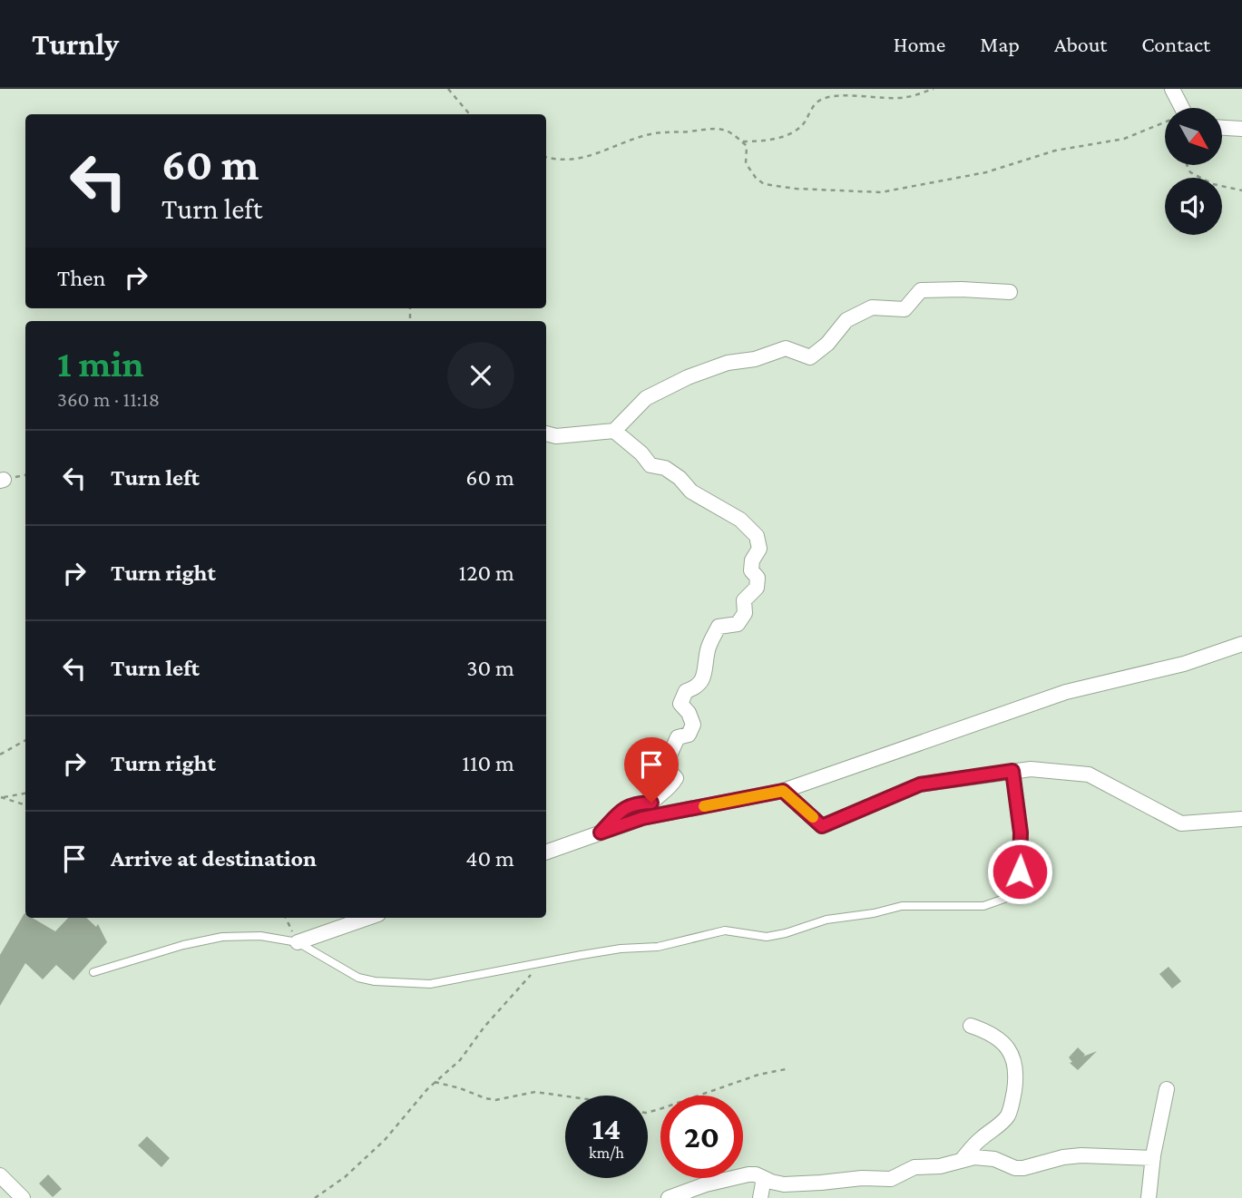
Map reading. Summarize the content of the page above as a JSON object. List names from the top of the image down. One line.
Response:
{"north":"bottom right","page":{"header":"Turnly","nav":["Home","Map","About","Contact"],"turn":["60 m","Turn left"],"then":"Then","heading":["1 min","360 m · 11:18"],"list":[{"name":"Turn left","value":"60 m"},{"name":"Turn right","value":"120 m"},{"name":"Turn left","value":"30 m"},{"name":"Turn right","value":"110 m"},{"name":"Arrive at destination","value":"40 m"}],"speed":"14 km/h","limit":"20"}}
